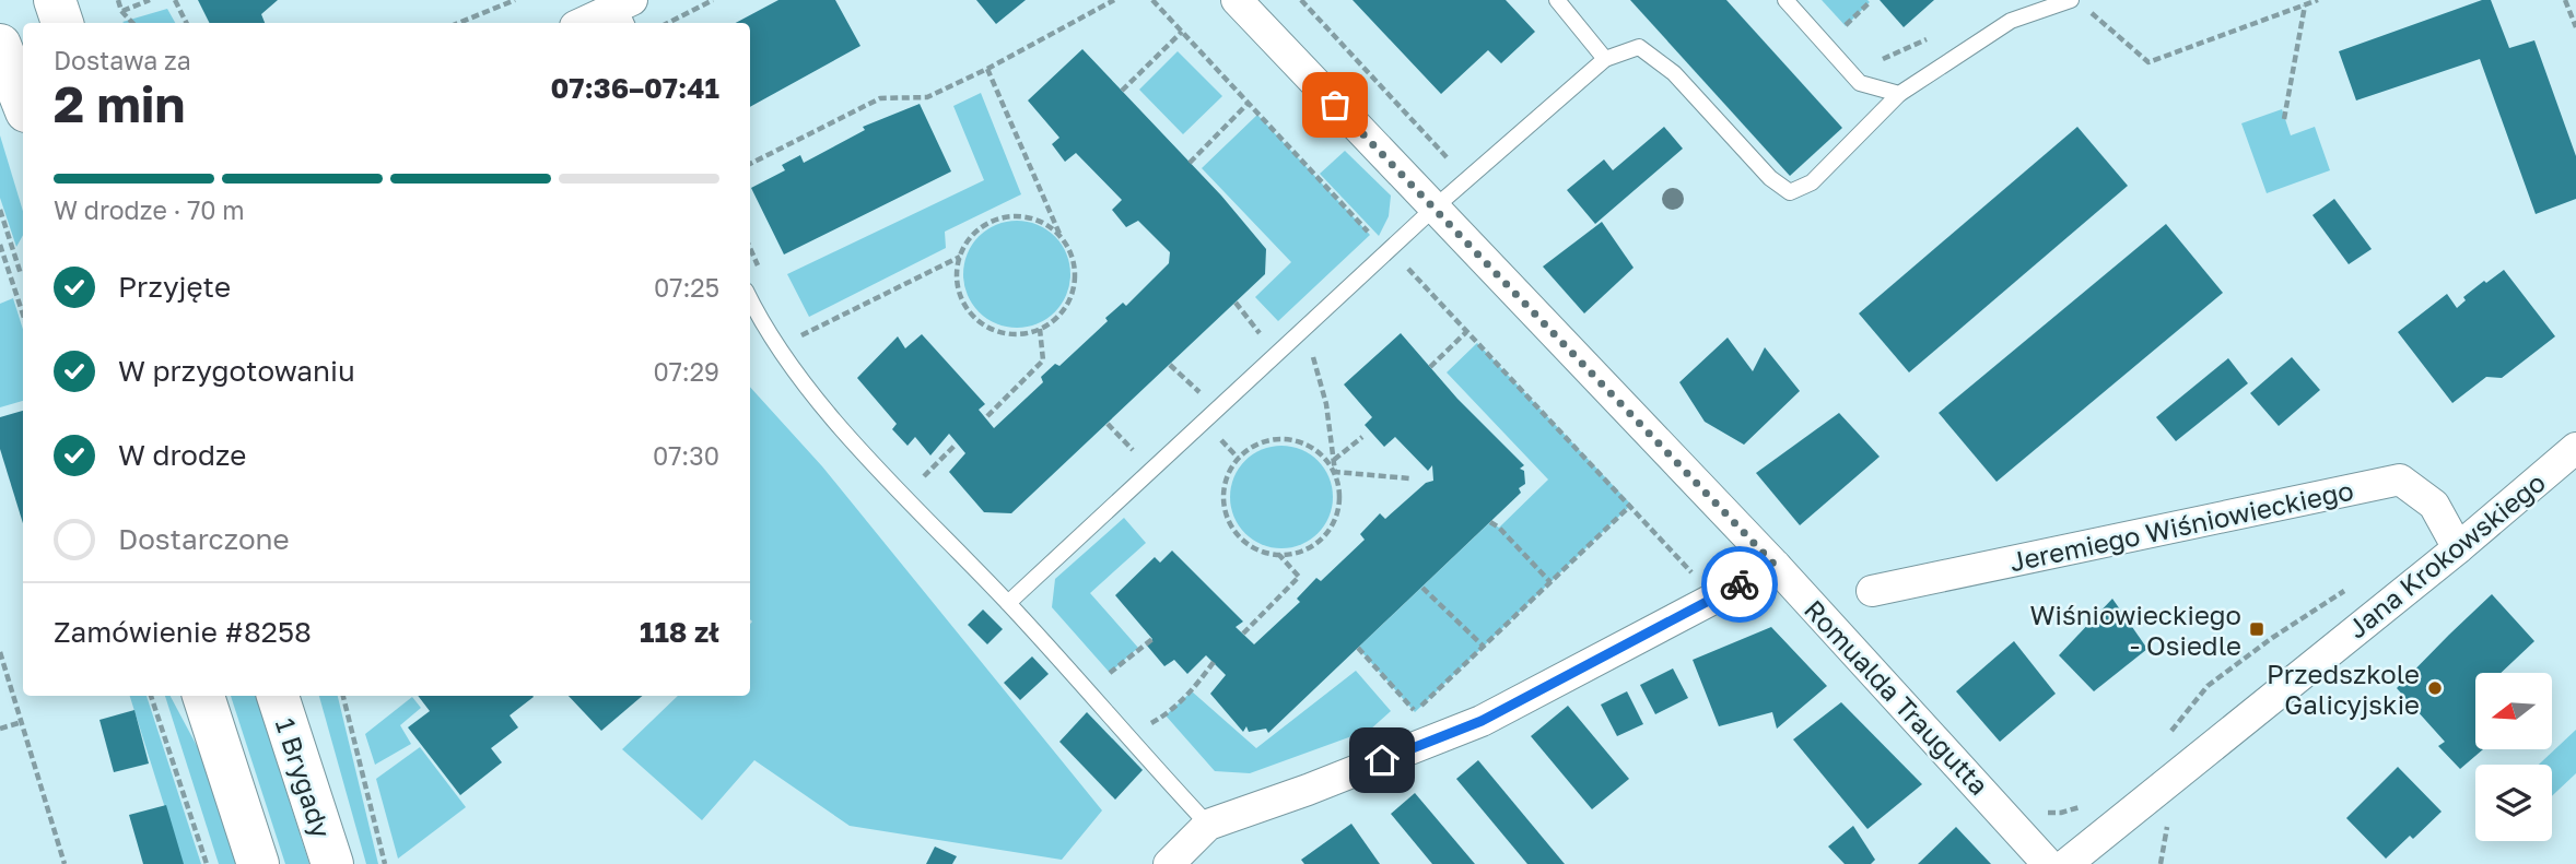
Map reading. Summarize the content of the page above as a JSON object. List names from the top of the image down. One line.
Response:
{"streets":{"street":["Jeremiego Wiśniowieckiego","Jana Krokowskiego","Romualda Traugutta","1 Brygady"]},"crossings":[["Jeremiego Wiśniowieckiego","Jana Krokowskiego"]],"places":{"transit":["Wiśniowieckiego - Osiedle"],"other":["Przedszkole Galicyjskie"]},"north":"left","page":{"heading":["2 min","Dostawa za","07:36–07:41"],"panel":["Zamówienie #8258","118 zł"],"bar":"W drodze · 70 m","list":[["Przyjęte","07:25"],["W przygotowaniu","07:29"],["W drodze","07:30"],"Dostarczone"]}}
